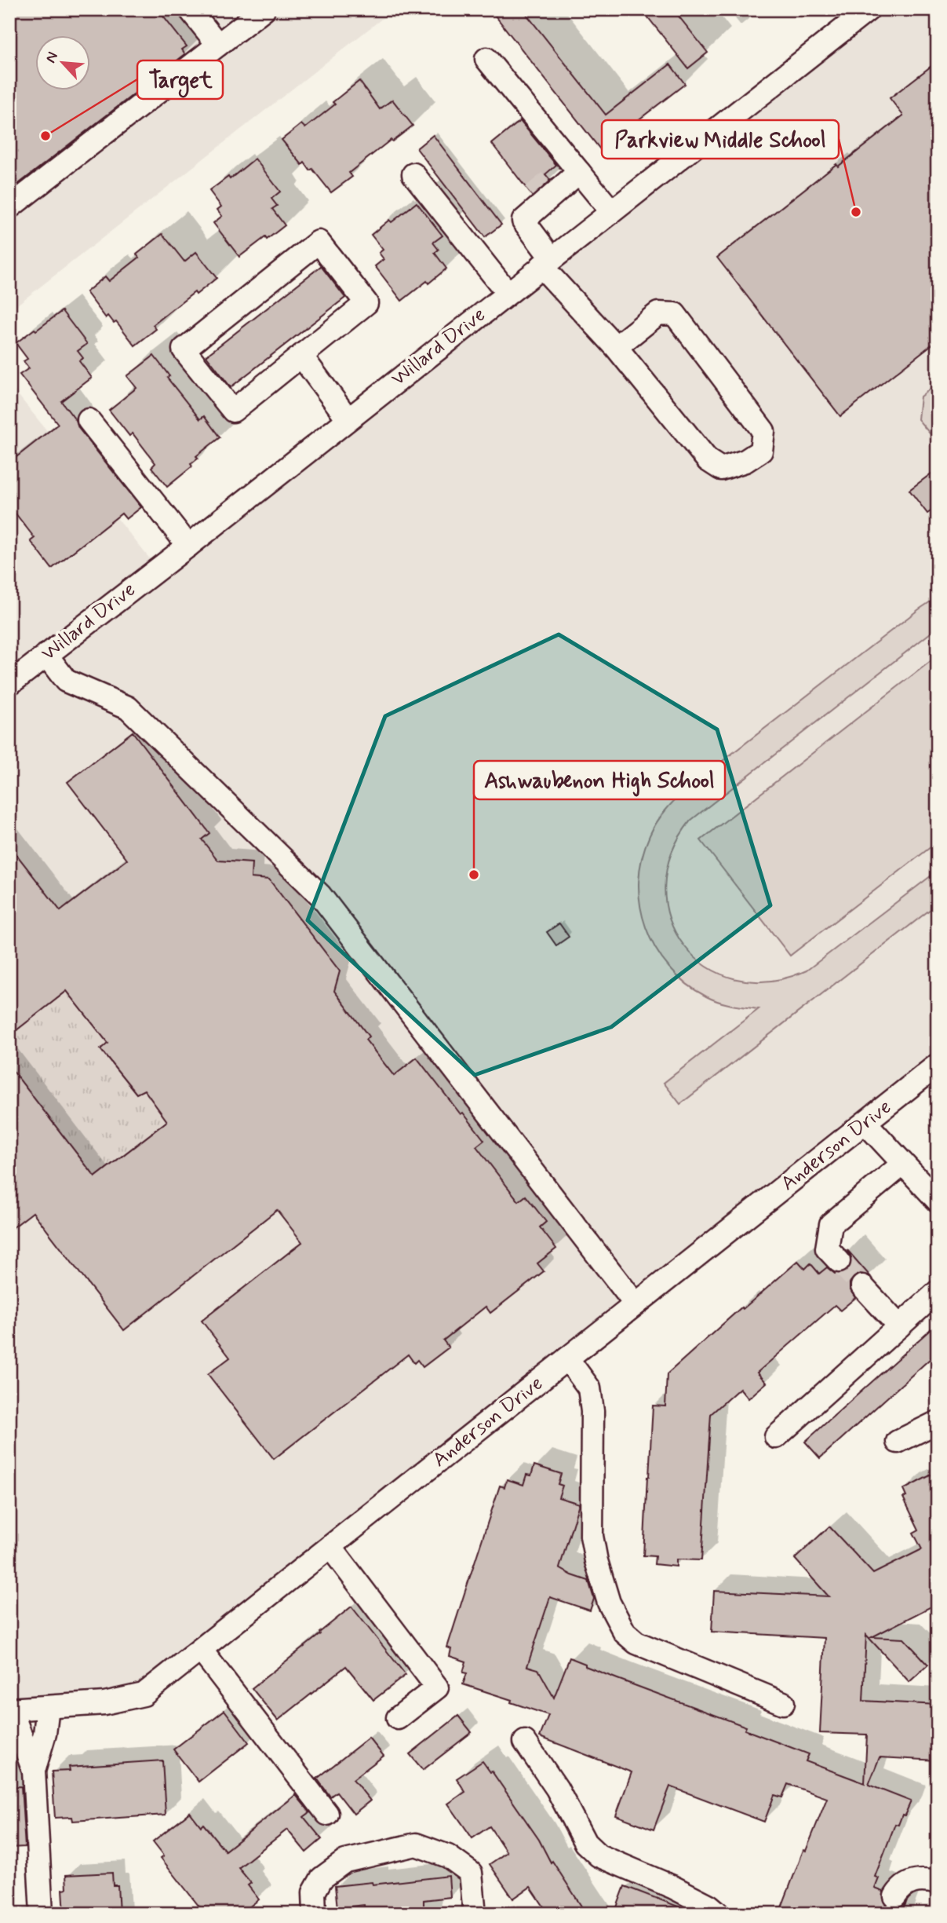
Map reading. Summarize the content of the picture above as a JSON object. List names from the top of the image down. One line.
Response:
{"streets":{"street":["Willard Drive","Anderson Drive"]},"places":["Target","Parkview Middle School","Ashwaubenon High School"],"north":"top left"}
